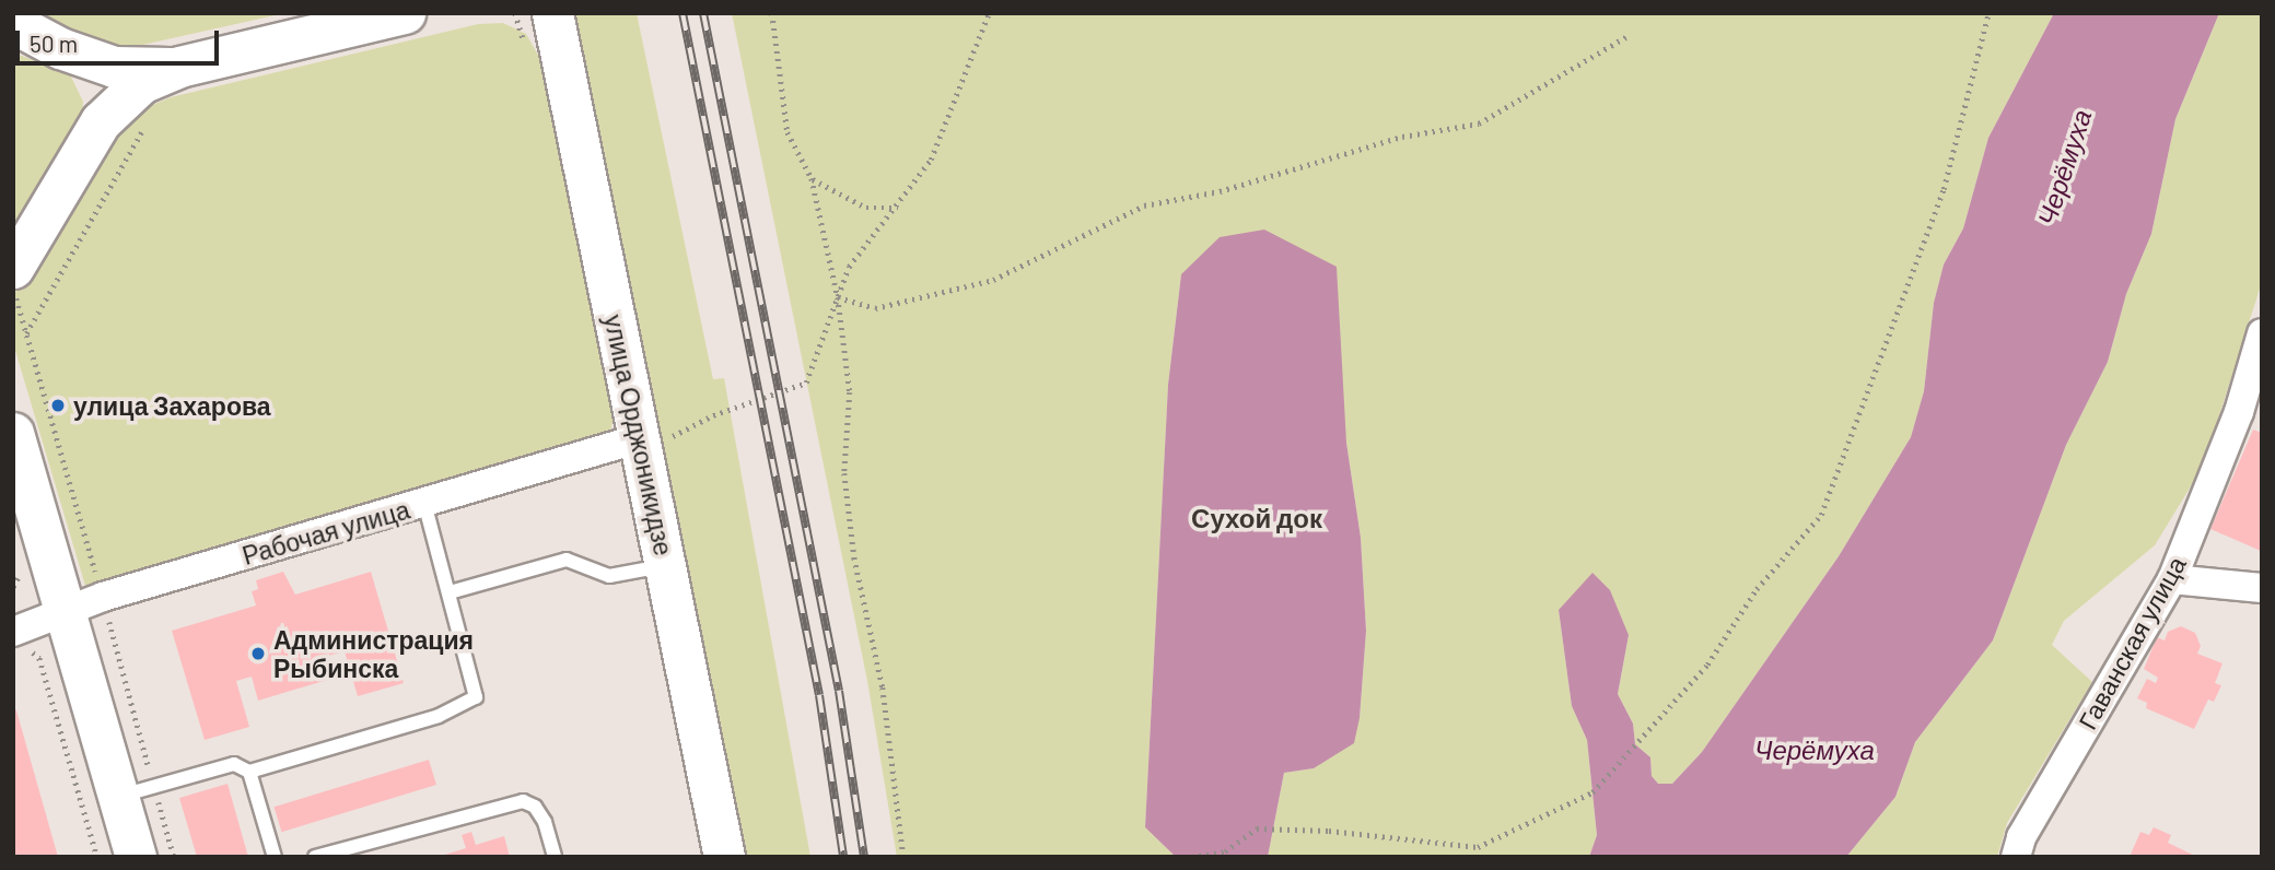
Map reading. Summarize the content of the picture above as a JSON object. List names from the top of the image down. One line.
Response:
{"streets":{"street":["улица Орджоникидзе","Рабочая улица","Гаванская улица"]},"crossings":[["улица Орджоникидзе","Рабочая улица"]],"districts":["Сухой док"],"water":["Черёмуха"],"places":["улица Захарова","Администрация Рыбинска"],"scale_bar":"50 m"}
